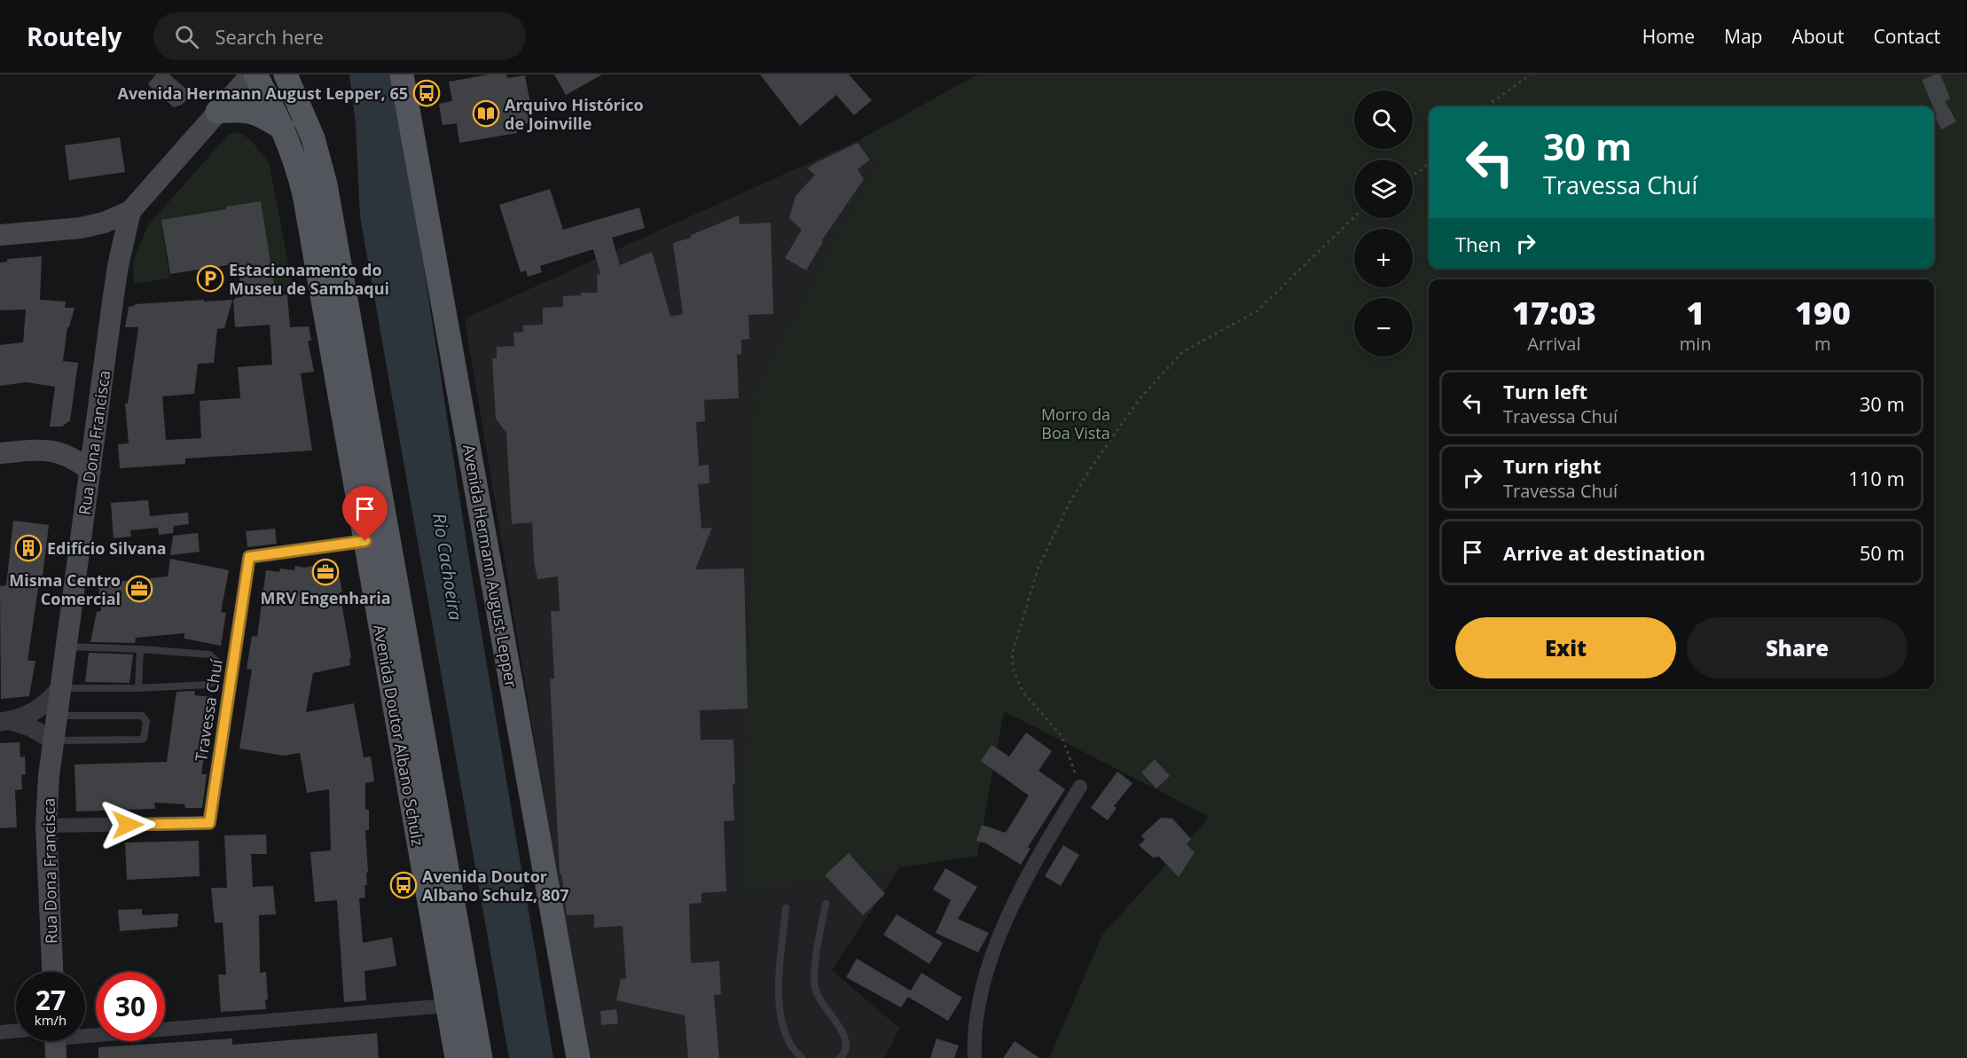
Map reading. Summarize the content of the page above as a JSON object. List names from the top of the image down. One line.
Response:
{"streets":{"main road":["Rua Dona Francisca","Avenida Hermann August Lepper","Avenida Doutor Albano Schulz"],"street":["Travessa Chuí"]},"crossings":[["Rua Dona Francisca","Travessa Chuí"],["Rua Dona Francisca","Avenida Doutor Albano Schulz"],["Travessa Chuí","Avenida Doutor Albano Schulz"]],"water":["Rio Cachoeira"],"parks":["Morro da Boa Vista"],"places":{"bus stop":["Avenida Hermann August Lepper, 65","Avenida Doutor Albano Schulz, 807"],"library":["Arquivo Histórico de Joinville"],"parking":["Estacionamento do Museu de Sambaqui"],"building":["Edifício Silvana"],"office":["MRV Engenharia","Misma Centro Comercial"]},"page":{"header":"Routely","search":"Search here","nav":["Home","Map","About","Contact"],"map_buttons":["+","−"],"turn":["30 m","Travessa Chuí"],"then":"Then","eta":["17:03","Arrival","1","min","190","m"],"list":[{"name":"Turn left","note":"Travessa Chuí","value":"30 m"},{"name":"Turn right","note":"Travessa Chuí","value":"110 m"},{"name":"Arrive at destination","value":"50 m"}],"buttons":["Exit","Share"],"speed":"27 km/h","limit":"30"}}
